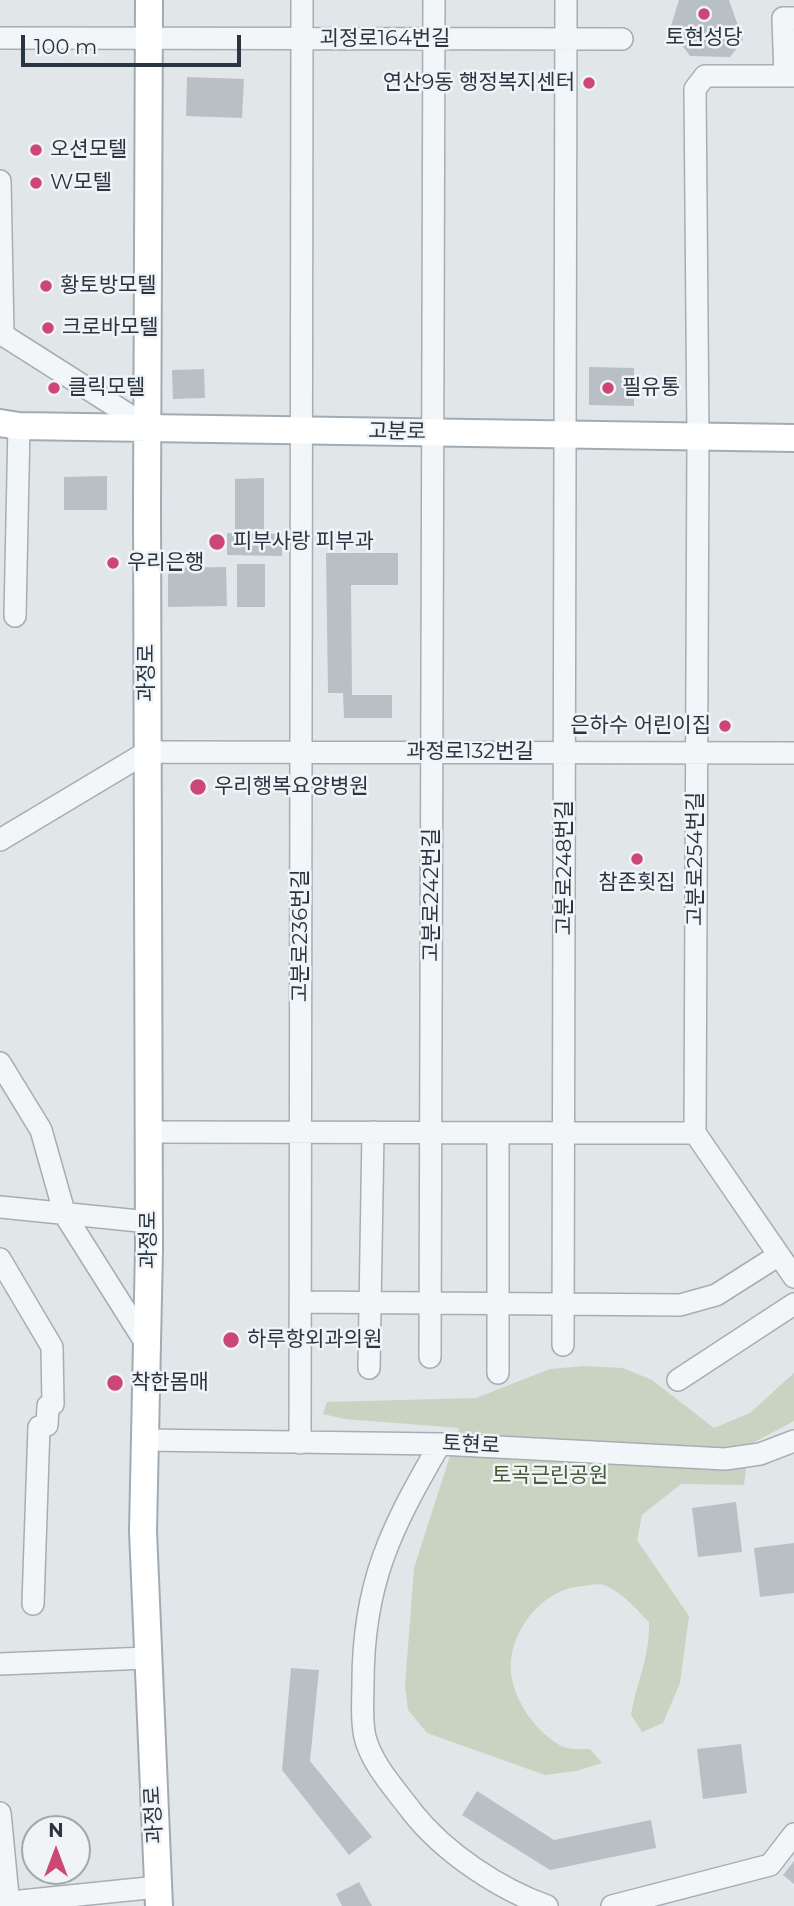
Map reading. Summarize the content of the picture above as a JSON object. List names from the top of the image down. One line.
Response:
{"streets":{"main road":["고분로","과정로"],"street":["괴정로164번길","과정로132번길","고분로254번길","고분로248번길","고분로242번길","고분로236번길","토현로"]},"crossings":[["괴정로164번길","과정로"],["괴정로164번길","고분로248번길"],["괴정로164번길","고분로242번길"],["괴정로164번길","고분로236번길"],["고분로","과정로"],["고분로","고분로254번길"],["고분로","고분로248번길"],["고분로","고분로242번길"],["고분로","고분로236번길"],["과정로","과정로132번길"],["과정로","토현로"],["과정로132번길","고분로254번길"],["과정로132번길","고분로248번길"],["과정로132번길","고분로242번길"],["과정로132번길","고분로236번길"],["고분로236번길","토현로"]],"parks":["토곡근린공원"],"places":["토현성당","연산9동 행정복지센터","오션모텔","W모텔","황토방모텔","크로바모텔","클릭모텔","필유통","피부사랑 피부과","우리은행","은하수 어린이집","우리행복요양병원","참존횟집","하루항외과의원","착한몸매"],"scale_bar":"100 m","north":"top"}
